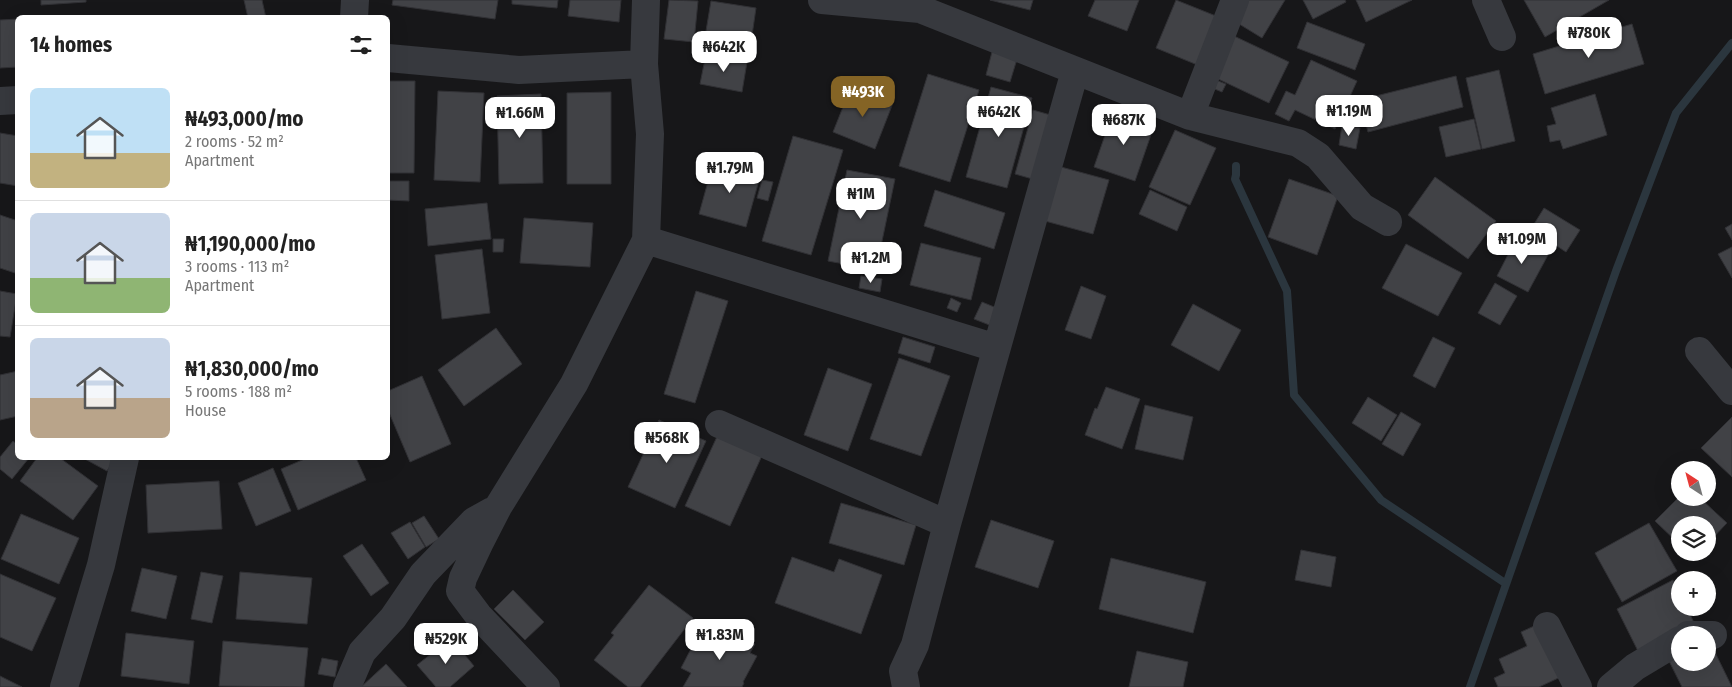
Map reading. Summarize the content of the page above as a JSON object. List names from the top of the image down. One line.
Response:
{"north":"top left","page":{"heading":"14 homes","price":["₦780K","₦642K","₦493K","₦1.19M","₦642K","₦1.66M","₦687K","₦1.79M","₦1M","₦1.09M","₦1.2M","₦568K","₦1.83M","₦529K"],"list":[{"name":"₦493,000/mo","note":"2 rooms · 52 m² · Apartment"},{"name":"₦1,190,000/mo","note":"3 rooms · 113 m² · Apartment"},{"name":"₦1,830,000/mo","note":"5 rooms · 188 m² · House"}],"map_buttons":["+","−"]}}
